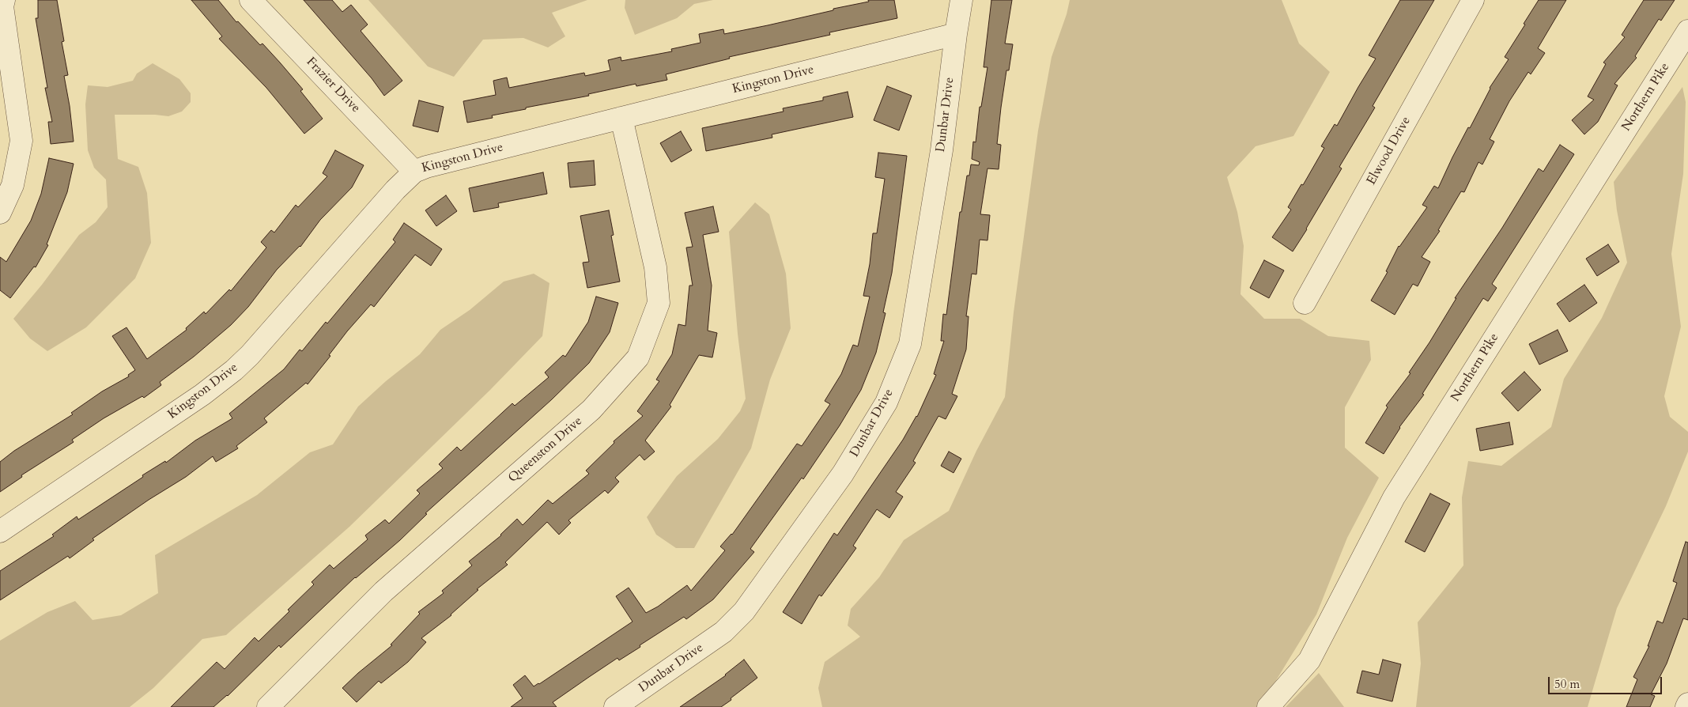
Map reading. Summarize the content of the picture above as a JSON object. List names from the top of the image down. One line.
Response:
{"streets":{"street":["Kingston Drive","Frazier Drive","Northern Pike","Dunbar Drive","Elwood Drive","Queenston Drive"]},"crossings":[["Kingston Drive","Frazier Drive"],["Kingston Drive","Dunbar Drive"],["Kingston Drive","Queenston Drive"]],"scale_bar":"50 m"}
